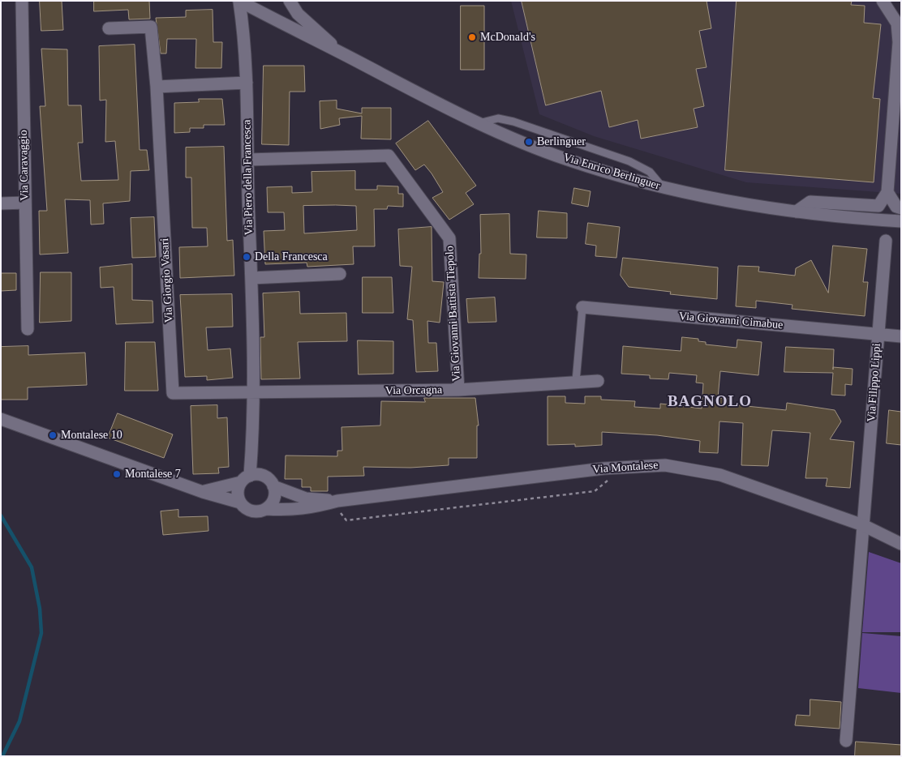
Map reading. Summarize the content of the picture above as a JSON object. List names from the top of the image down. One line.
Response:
{"streets":{"street":["Via Caravaggio","Via Enrico Berlinguer","Via Piero della Francesca","Via Giorgio Vasari","Via Giovanni Battista Tiepolo","Via Giovanni Cimabue","Via Filippo Lippi","Via Orcagna","Via Montalese"]},"crossings":[["Via Piero della Francesca","Via Giorgio Vasari"],["Via Piero della Francesca","Via Giovanni Battista Tiepolo"],["Via Piero della Francesca","Via Orcagna"],["Via Piero della Francesca","Via Montalese"],["Via Giorgio Vasari","Via Orcagna"],["Via Giovanni Battista Tiepolo","Via Orcagna"],["Via Giovanni Cimabue","Via Filippo Lippi"],["Via Filippo Lippi","Via Montalese"]],"districts":["BAGNOLO"],"places":["McDonald's","Berlinguer","Della Francesca","Montalese 10","Montalese 7"]}
